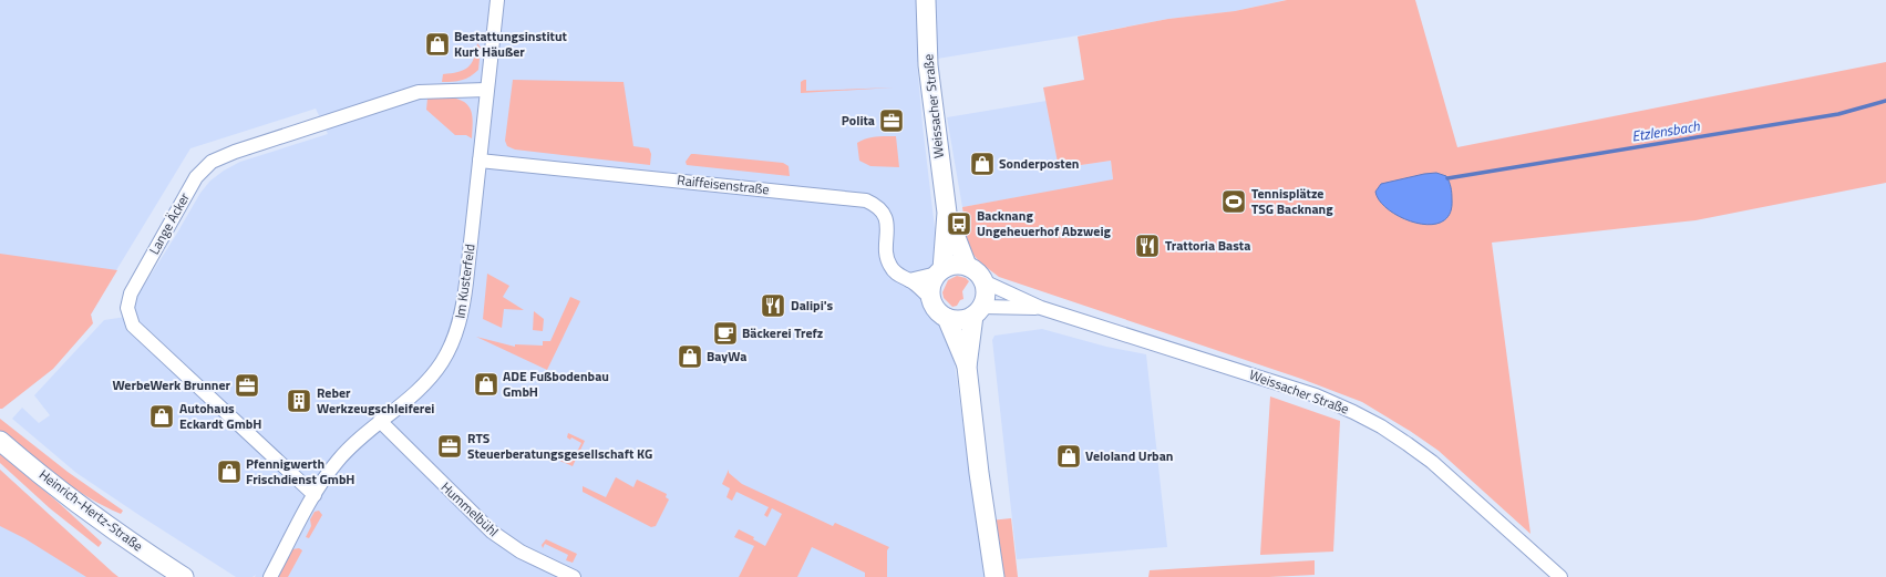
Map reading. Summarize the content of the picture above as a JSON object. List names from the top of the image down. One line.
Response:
{"streets":{"street":["Weissacher Straße","Raiffeisenstraße","Lange Äcker","Im Kusterfeld","Hummelbühl","Heinrich-Hertz-Straße"]},"crossings":[["Weissacher Straße","Raiffeisenstraße"],["Raiffeisenstraße","Im Kusterfeld"],["Lange Äcker","Im Kusterfeld"],["Im Kusterfeld","Hummelbühl"]],"water":["Etzlensbach"],"places":{"shop":["Bestattungsinstitut Kurt Häußer","Sonderposten","BayWa","ADE Fußbodenbau GmbH","Autohaus Eckardt GmbH","Veloland Urban","Pfennigwerth Frischdienst GmbH"],"office":["Polita","WerbeWerk Brunner","RTS Steuerberatungsgesellschaft KG"],"sports":["Tennisplätze TSG Backnang"],"bus stop":["Backnang Ungeheuerhof Abzweig"],"restaurant":["Trattoria Basta","Dalipi's"],"cafe":["Bäckerei Trefz"],"building":["Reber Werkzeugschleiferei"]}}
